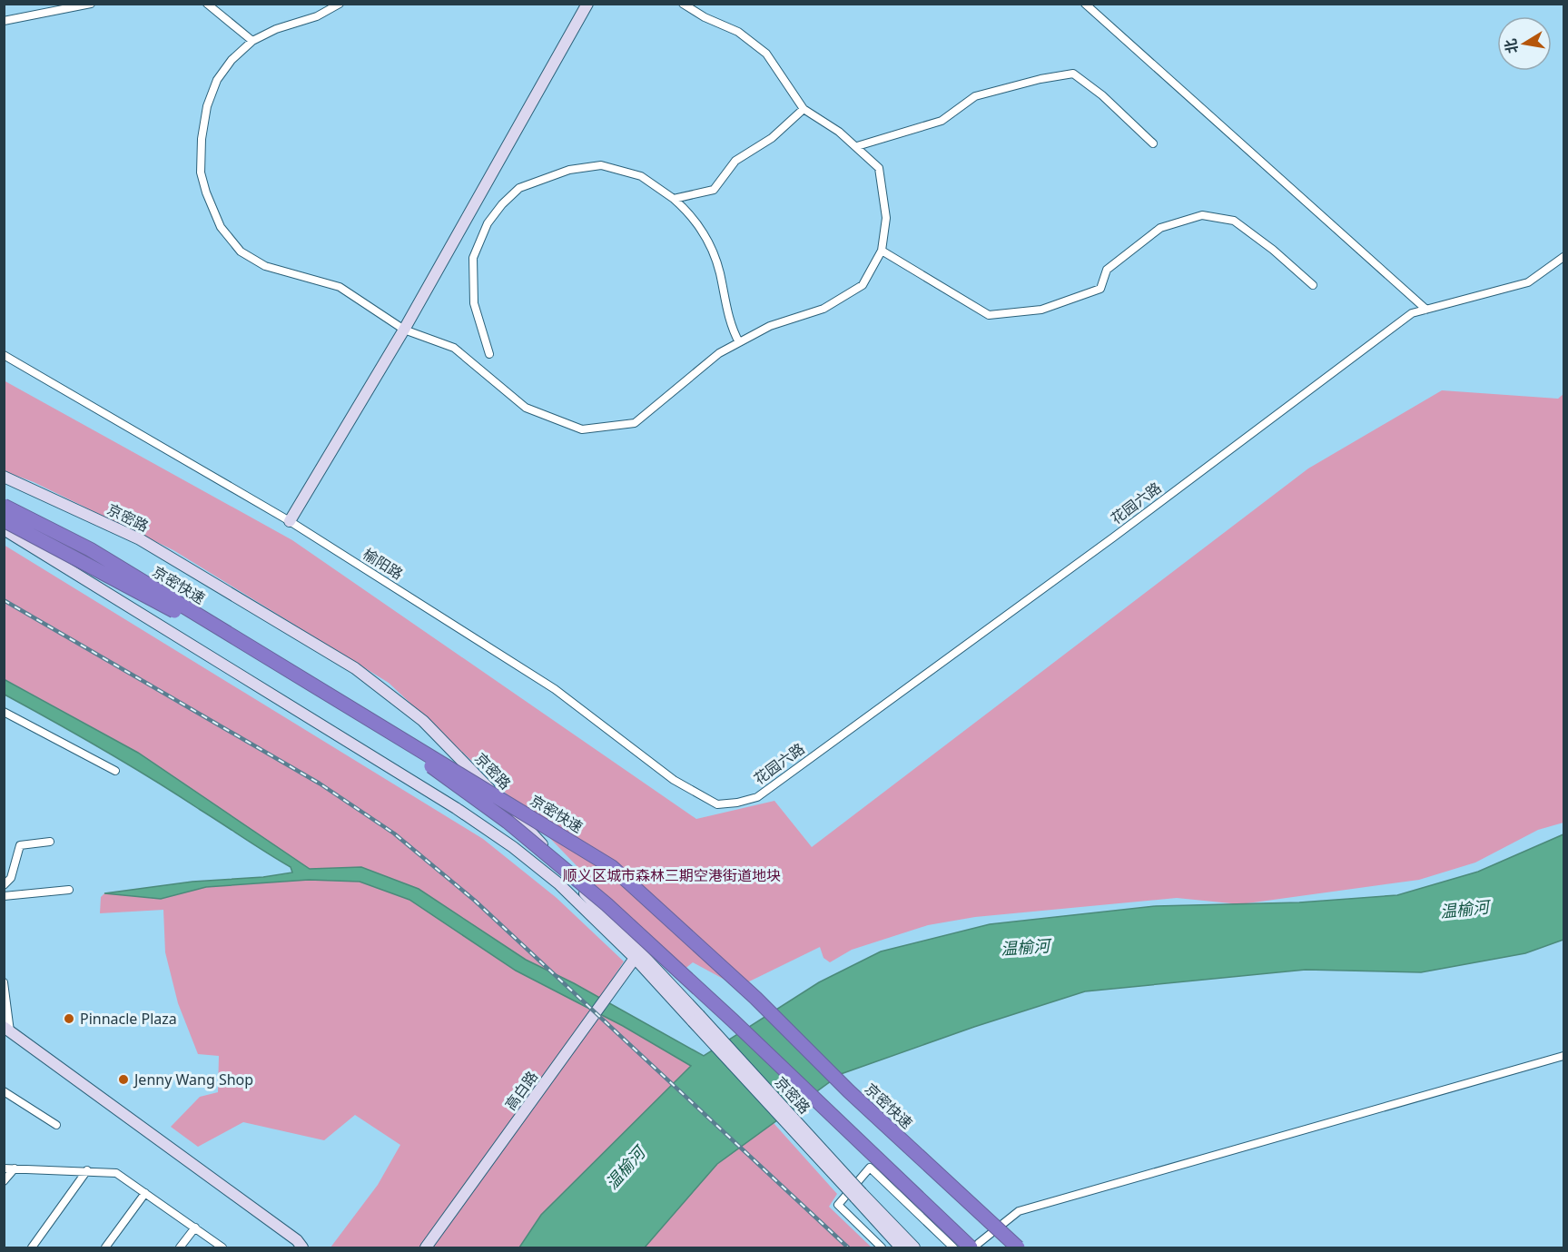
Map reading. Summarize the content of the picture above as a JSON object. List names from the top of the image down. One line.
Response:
{"streets":{"highway":["京密快速"],"main road":["京密路","高白路"],"street":["花园六路","榆阳路"]},"crossings":[["花园六路","榆阳路"],["京密路","高白路"]],"water":["温榆河"],"parks":["顺义区城市森林三期空港街道地块"],"places":["Pinnacle Plaza","Jenny Wang Shop"],"north":"left"}
